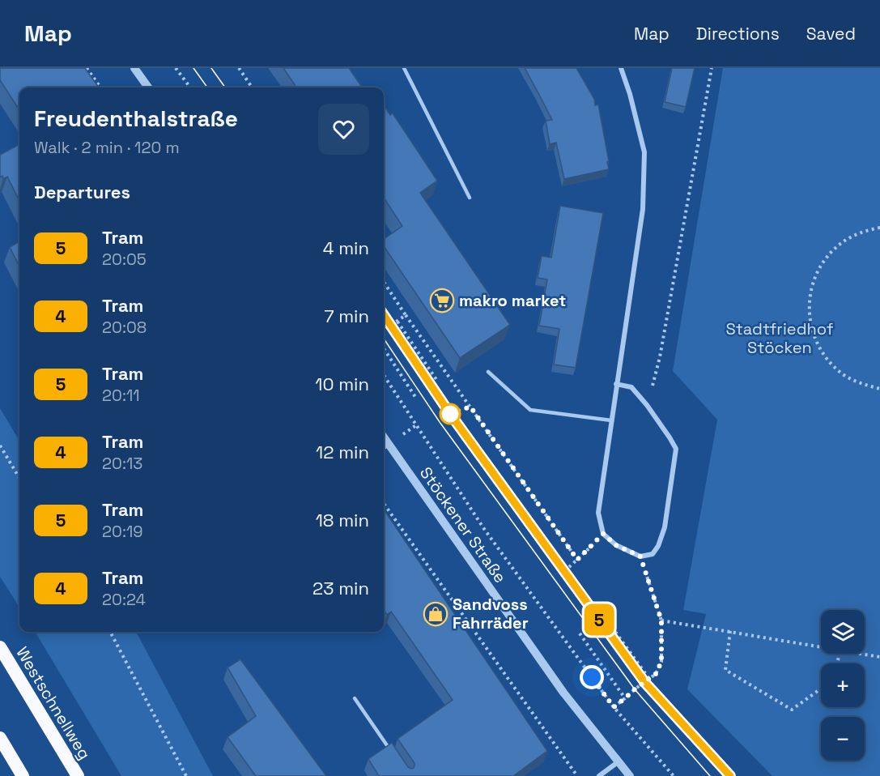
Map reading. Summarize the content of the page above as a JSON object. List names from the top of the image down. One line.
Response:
{"streets":{"highway":["Westschnellweg"],"street":["Stöckener Straße"]},"parks":["Stadtfriedhof Stöcken"],"places":{"supermarket":["makro market"],"shop":["Sandvoss Fahrräder"]},"lines":["tram line 5"],"page":{"header":"Map","nav":["Map","Directions","Saved"],"on_map":"5","heading":[["Freudenthalstraße","Walk · 2 min · 120 m"],"Departures"],"list":[{"mark":"5","name":"Tram","note":"20:05","value":"4 min"},{"mark":"4","name":"Tram","note":"20:08","value":"7 min"},{"mark":"5","name":"Tram","note":"20:11","value":"10 min"},{"mark":"4","name":"Tram","note":"20:13","value":"12 min"},{"mark":"5","name":"Tram","note":"20:19","value":"18 min"},{"mark":"4","name":"Tram","note":"20:24","value":"23 min"}],"map_buttons":["+","−"]}}
